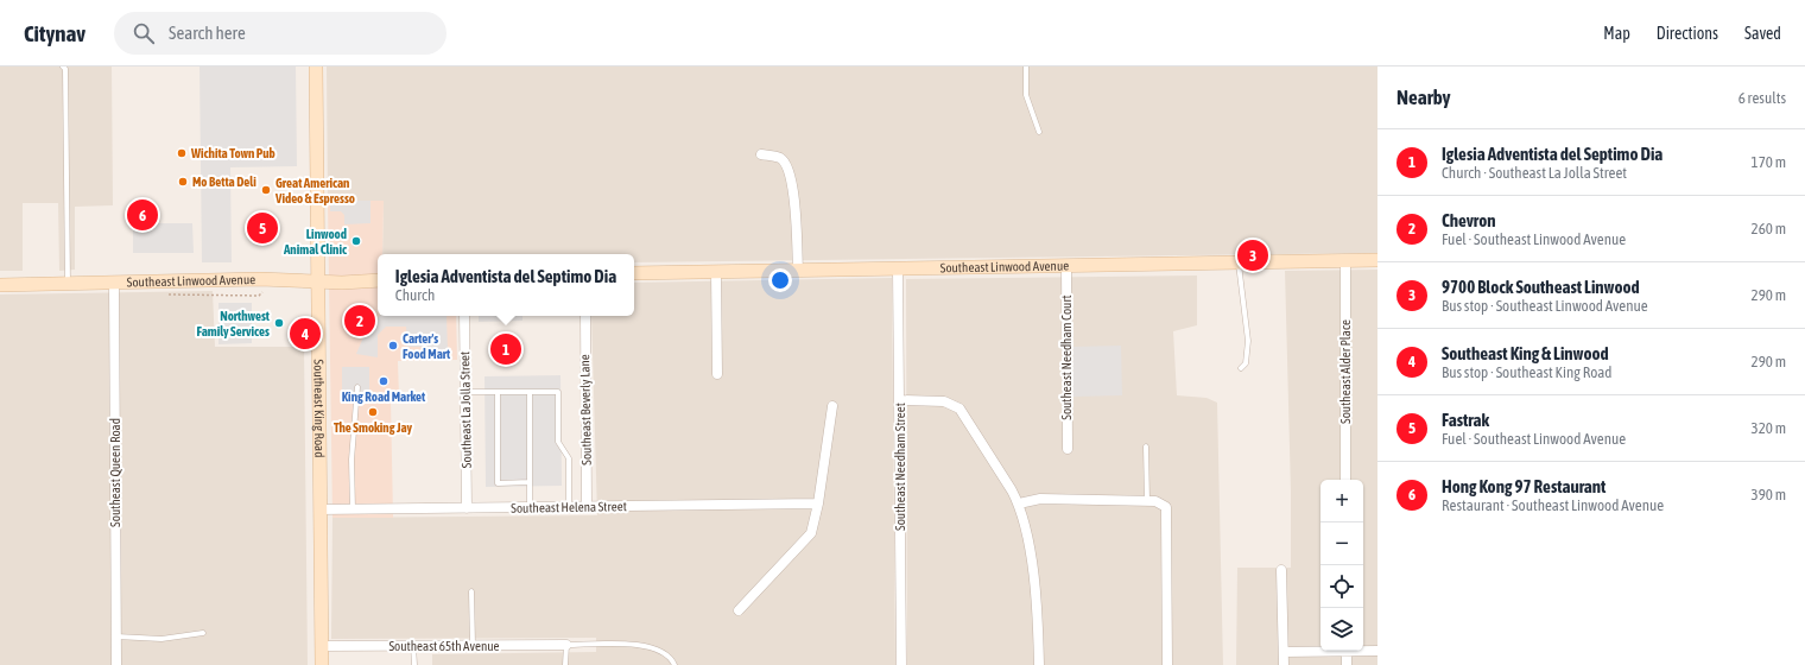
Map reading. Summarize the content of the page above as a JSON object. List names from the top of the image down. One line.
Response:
{"streets":{"main road":["Southeast Linwood Avenue","Southeast King Road"],"street":["Southeast Needham Court","Southeast Alder Place","Southeast La Jolla Street","Southeast Beverly Lane","Southeast Needham Street","Southeast Queen Road","Southeast Helena Street","Southeast 65th Avenue"]},"crossings":[["Southeast Linwood Avenue","Southeast Needham Court"],["Southeast Linwood Avenue","Southeast Alder Place"],["Southeast Linwood Avenue","Southeast King Road"],["Southeast Linwood Avenue","Southeast Needham Street"],["Southeast Linwood Avenue","Southeast Queen Road"],["Southeast King Road","Southeast Helena Street"],["Southeast King Road","Southeast 65th Avenue"],["Southeast La Jolla Street","Southeast Helena Street"],["Southeast Beverly Lane","Southeast Helena Street"]],"places":["Wichita Town Pub","Mo Betta Deli","Great American Video & Espresso","Linwood Animal Clinic","Northwest Family Services","Carter's Food Mart","King Road Market","The Smoking Jay"],"page":{"header":"Citynav","search":"Search here","nav":["Map","Directions","Saved"],"heading":["Nearby","6 results"],"list":[{"mark":"1","name":"Iglesia Adventista del Septimo Dia","note":"Church · Southeast La Jolla Street","value":"170 m"},{"mark":"2","name":"Chevron","note":"Fuel · Southeast Linwood Avenue","value":"260 m"},{"mark":"3","name":"9700 Block Southeast Linwood","note":"Bus stop · Southeast Linwood Avenue","value":"290 m"},{"mark":"4","name":"Southeast King & Linwood","note":"Bus stop · Southeast King Road","value":"290 m"},{"mark":"5","name":"Fastrak","note":"Fuel · Southeast Linwood Avenue","value":"320 m"},{"mark":"6","name":"Hong Kong 97 Restaurant","note":"Restaurant · Southeast Linwood Avenue","value":"390 m"}],"pins":["6","5","3","2","4","1"],"popup":["Iglesia Adventista del Septimo Dia","Church"],"map_buttons":["+","−"]}}
